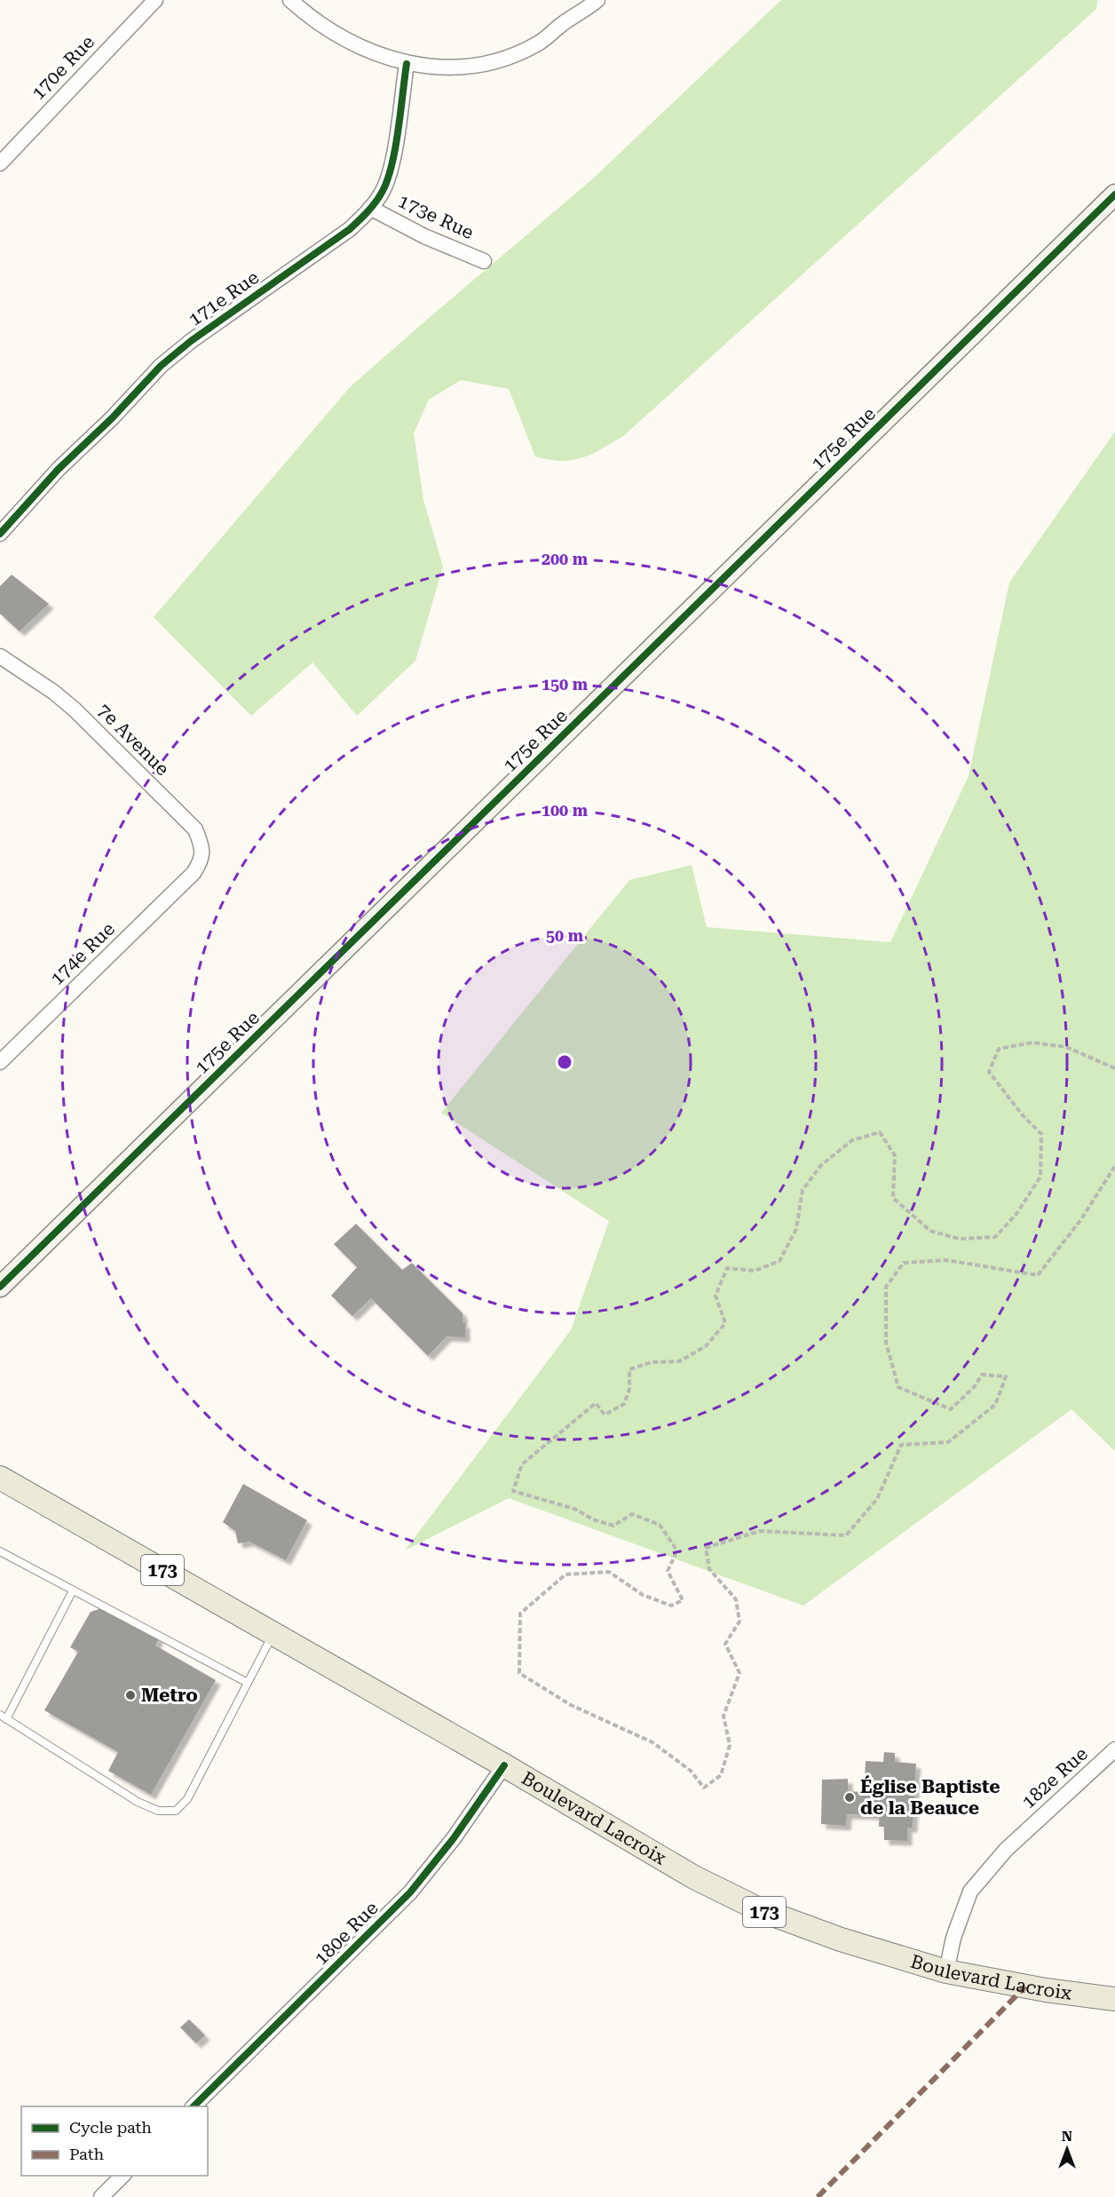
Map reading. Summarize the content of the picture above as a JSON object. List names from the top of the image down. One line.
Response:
{"streets":{"main road":["173","Boulevard Lacroix"],"street":["170e Rue","173e Rue","171e Rue","175e Rue","7e Avenue","174e Rue","182e Rue","180e Rue"]},"crossings":[["173e Rue","171e Rue"],["7e Avenue","174e Rue"],["182e Rue","Boulevard Lacroix"],["Boulevard Lacroix","180e Rue"]],"places":["Metro","Église Baptiste de la Beauce"],"legend":["Cycle path","Path"],"north":"top","rings":["200 m","150 m","100 m","50 m"]}
